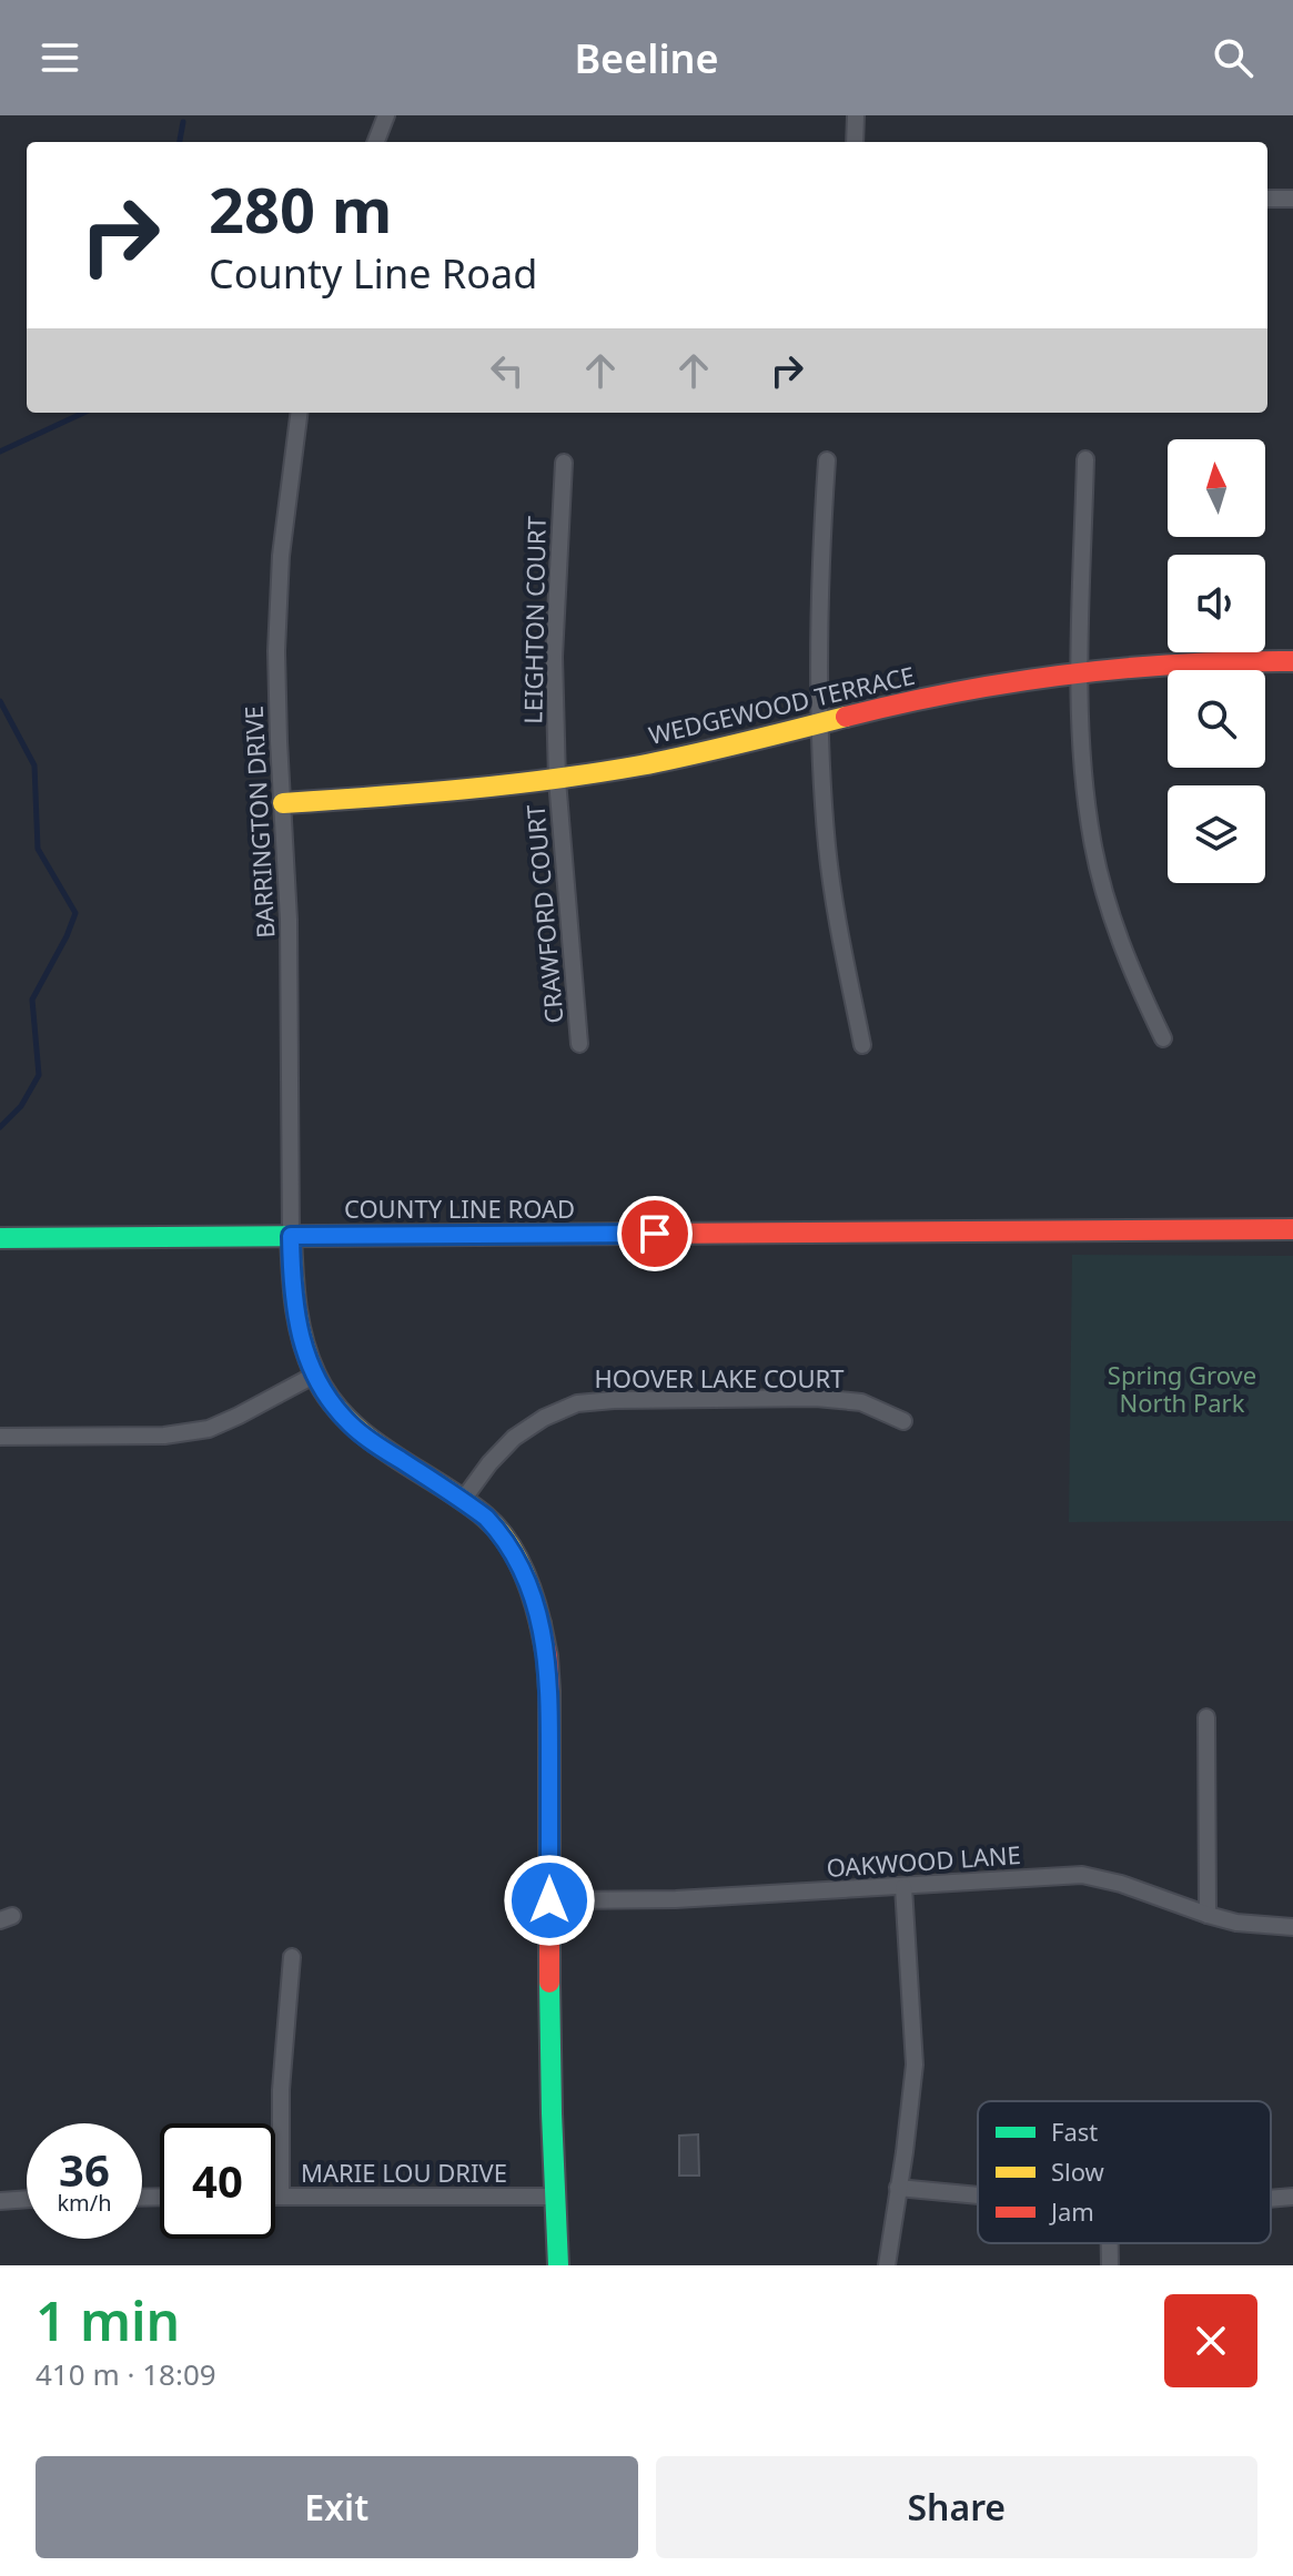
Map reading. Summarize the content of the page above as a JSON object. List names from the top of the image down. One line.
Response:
{"streets":{"street":["LEIGHTON COURT","WEDGEWOOD TERRACE","BARRINGTON DRIVE","CRAWFORD COURT","COUNTY LINE ROAD","HOOVER LAKE COURT","OAKWOOD LANE","MARIE LOU DRIVE"]},"crossings":[["LEIGHTON COURT","WEDGEWOOD TERRACE"],["LEIGHTON COURT","CRAWFORD COURT"],["WEDGEWOOD TERRACE","BARRINGTON DRIVE"],["WEDGEWOOD TERRACE","CRAWFORD COURT"],["BARRINGTON DRIVE","COUNTY LINE ROAD"]],"parks":["Spring Grove North Park"],"legend":["Fast","Slow","Jam"],"north":"top","page":{"header":"Beeline","turn":["280 m","County Line Road"],"speed":"36 km/h","limit":"40","heading":["1 min","410 m · 18:09"],"buttons":["Exit","Share"]}}
